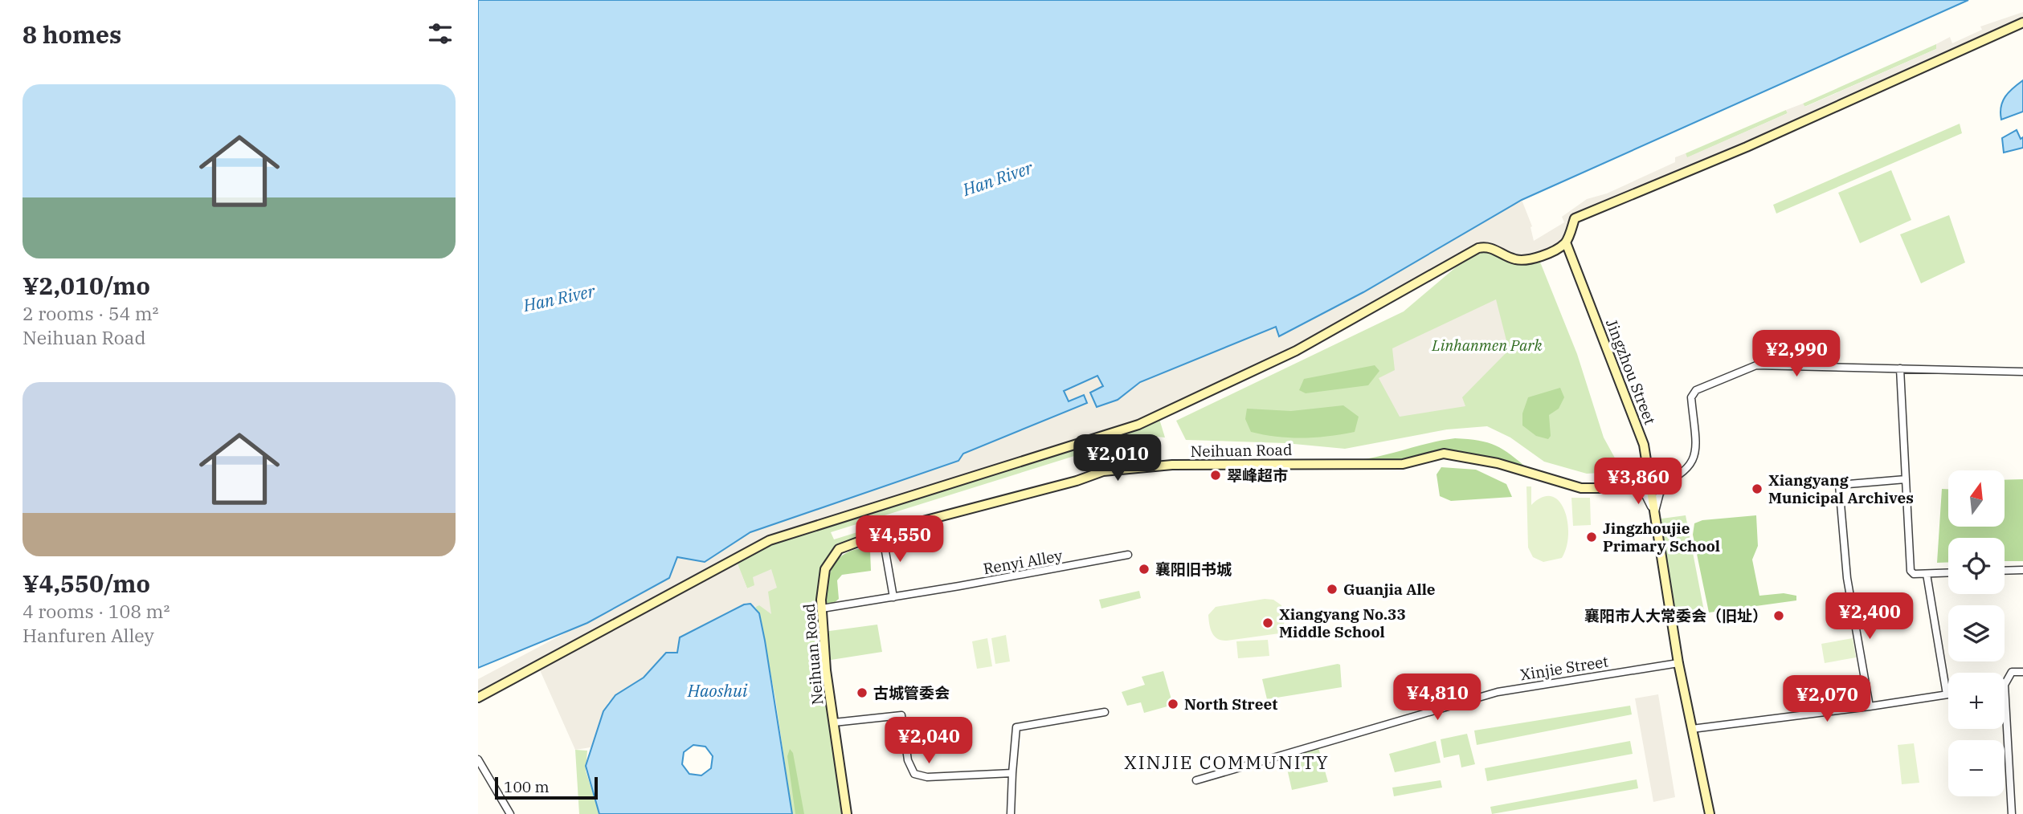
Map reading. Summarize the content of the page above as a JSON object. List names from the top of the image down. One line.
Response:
{"streets":{"street":["Jingzhou Street","Neihuan Road","Renyi Alley","Xinjie Street"]},"crossings":[["Jingzhou Street","Neihuan Road"],["Jingzhou Street","Xinjie Street"],["Neihuan Road","Renyi Alley"]],"districts":["XINJIE COMMUNITY"],"water":["Han River","Haoshui"],"parks":["Linhanmen Park"],"places":["翠峰超市","Xiangyang Municipal Archives","Jingzhoujie Primary School","襄阳旧书城","Guanjia Alle","襄阳市人大常委会（旧址）","Xiangyang No.33 Middle School","古城管委会","North Street"],"scale_bar":"100 m","north":"top","page":{"heading":"8 homes","list":[{"name":"¥2,010/mo","note":"2 rooms · 54 m² · Neihuan Road"},{"name":"¥4,550/mo","note":"4 rooms · 108 m² · Hanfuren Alley"}],"price":["¥2,990","¥2,010","¥3,860","¥4,550","¥2,400","¥4,810","¥2,070","¥2,040"],"map_buttons":["+","−"],"scale":"100 m"}}
